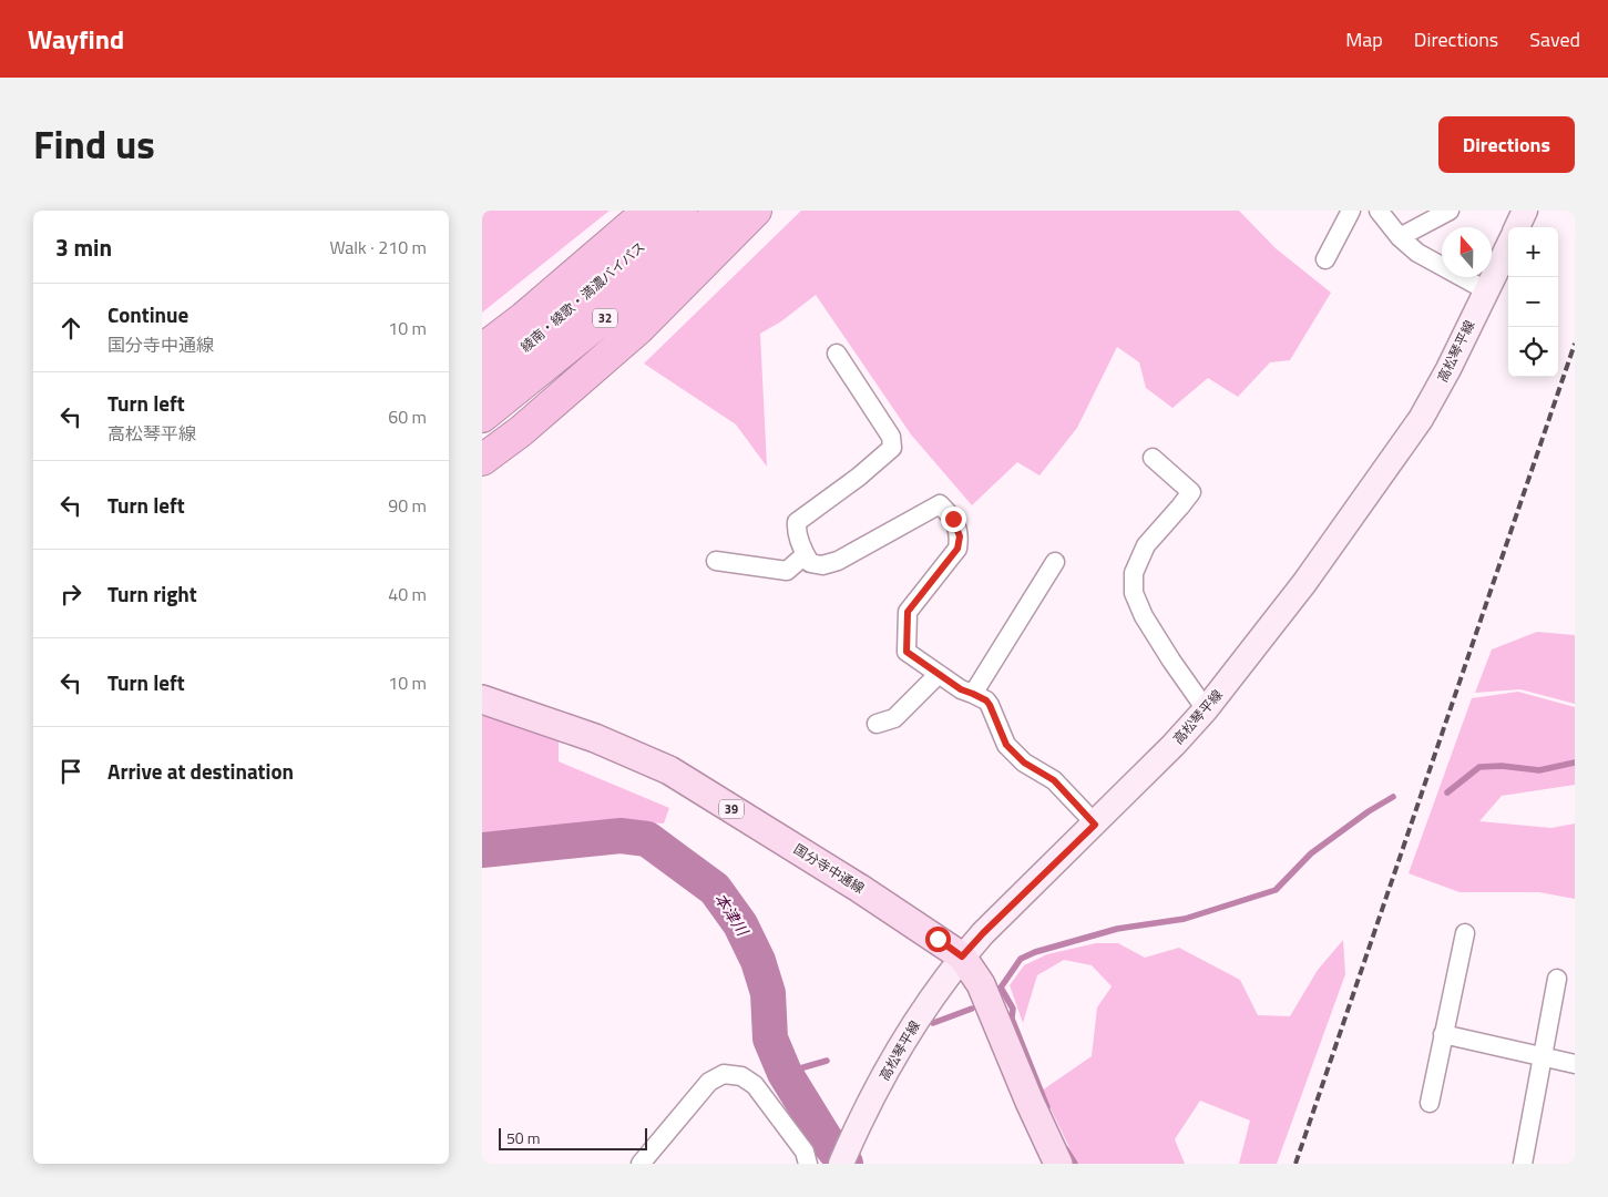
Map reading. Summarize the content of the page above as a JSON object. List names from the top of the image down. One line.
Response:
{"streets":{"highway":["綾南・綾歌・満濃バイパス","32"],"main road":["高松琴平線","39","国分寺中通線"]},"crossings":[["高松琴平線","国分寺中通線"]],"water":["本津川"],"scale_bar":"50 m","north":"top","page":{"header":"Wayfind","nav":["Map","Directions","Saved"],"title":"Find us","buttons":"Directions","heading":["3 min","Walk · 210 m"],"map_buttons":["+","−"],"list":[["Continue","国分寺中通線","10 m"],["Turn left","高松琴平線","60 m"],["Turn left","90 m"],["Turn right","40 m"],["Turn left","10 m"],"Arrive at destination"],"scale":"50 m"}}
